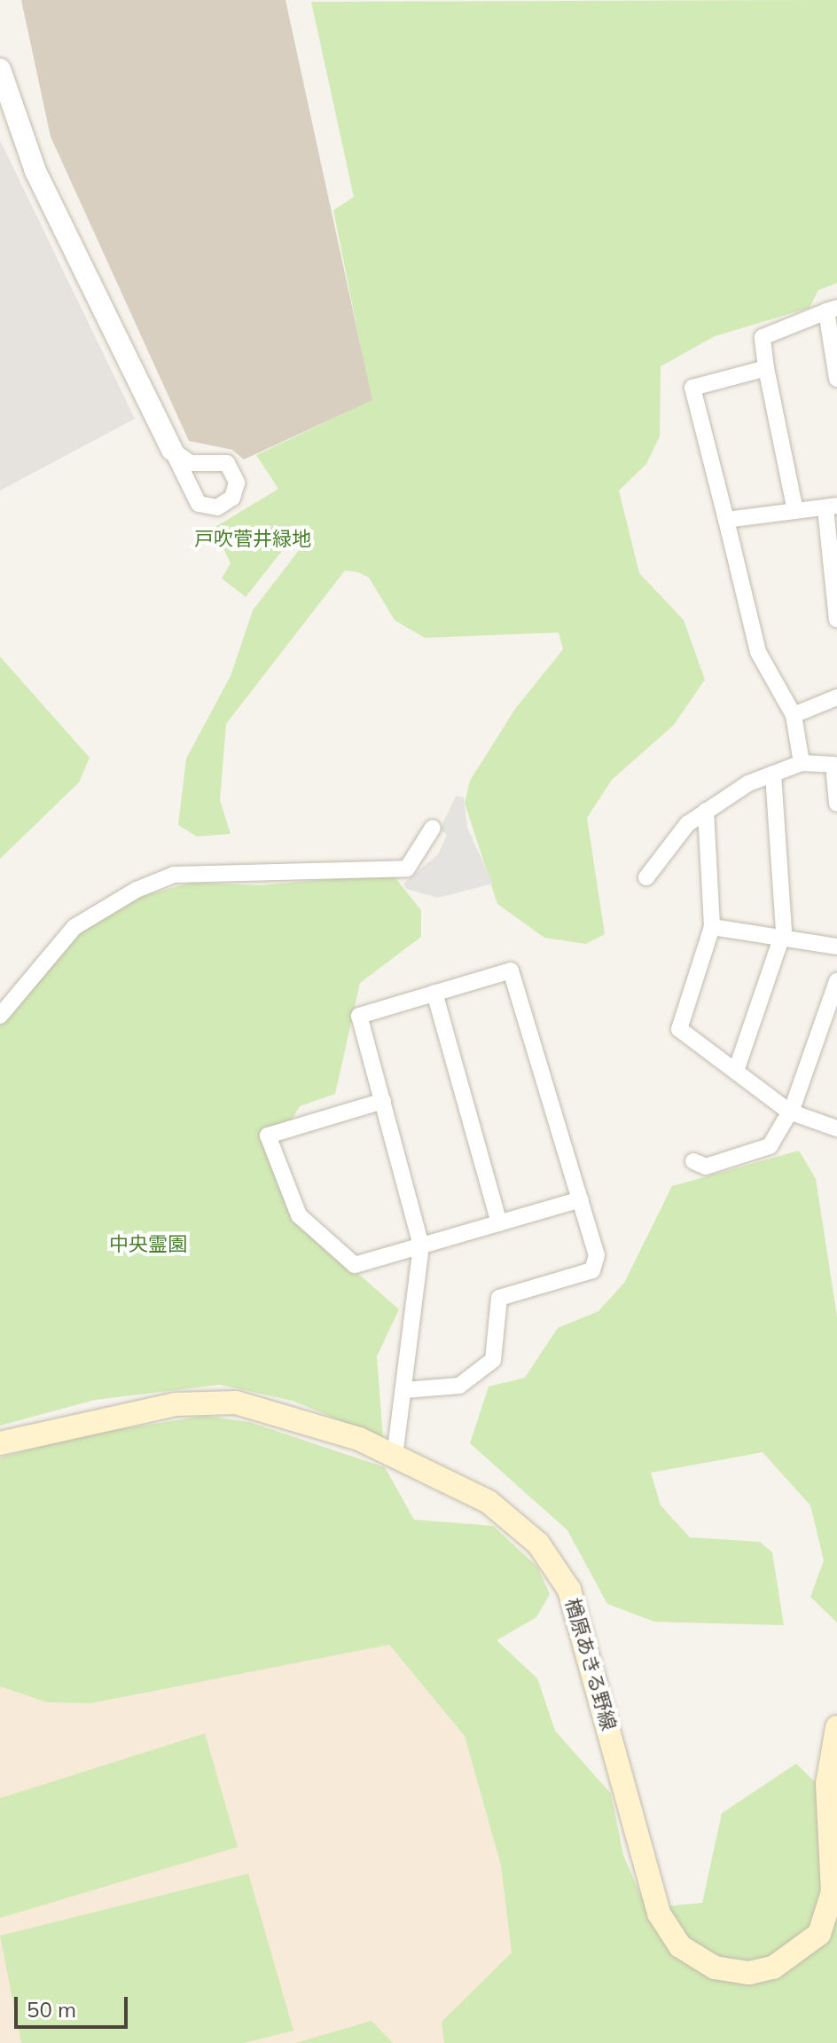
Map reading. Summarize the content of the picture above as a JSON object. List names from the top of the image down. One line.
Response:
{"streets":{"main road":["楢原あきる野線"]},"parks":["戸吹菅井緑地","中央霊園"],"scale_bar":"50 m"}
